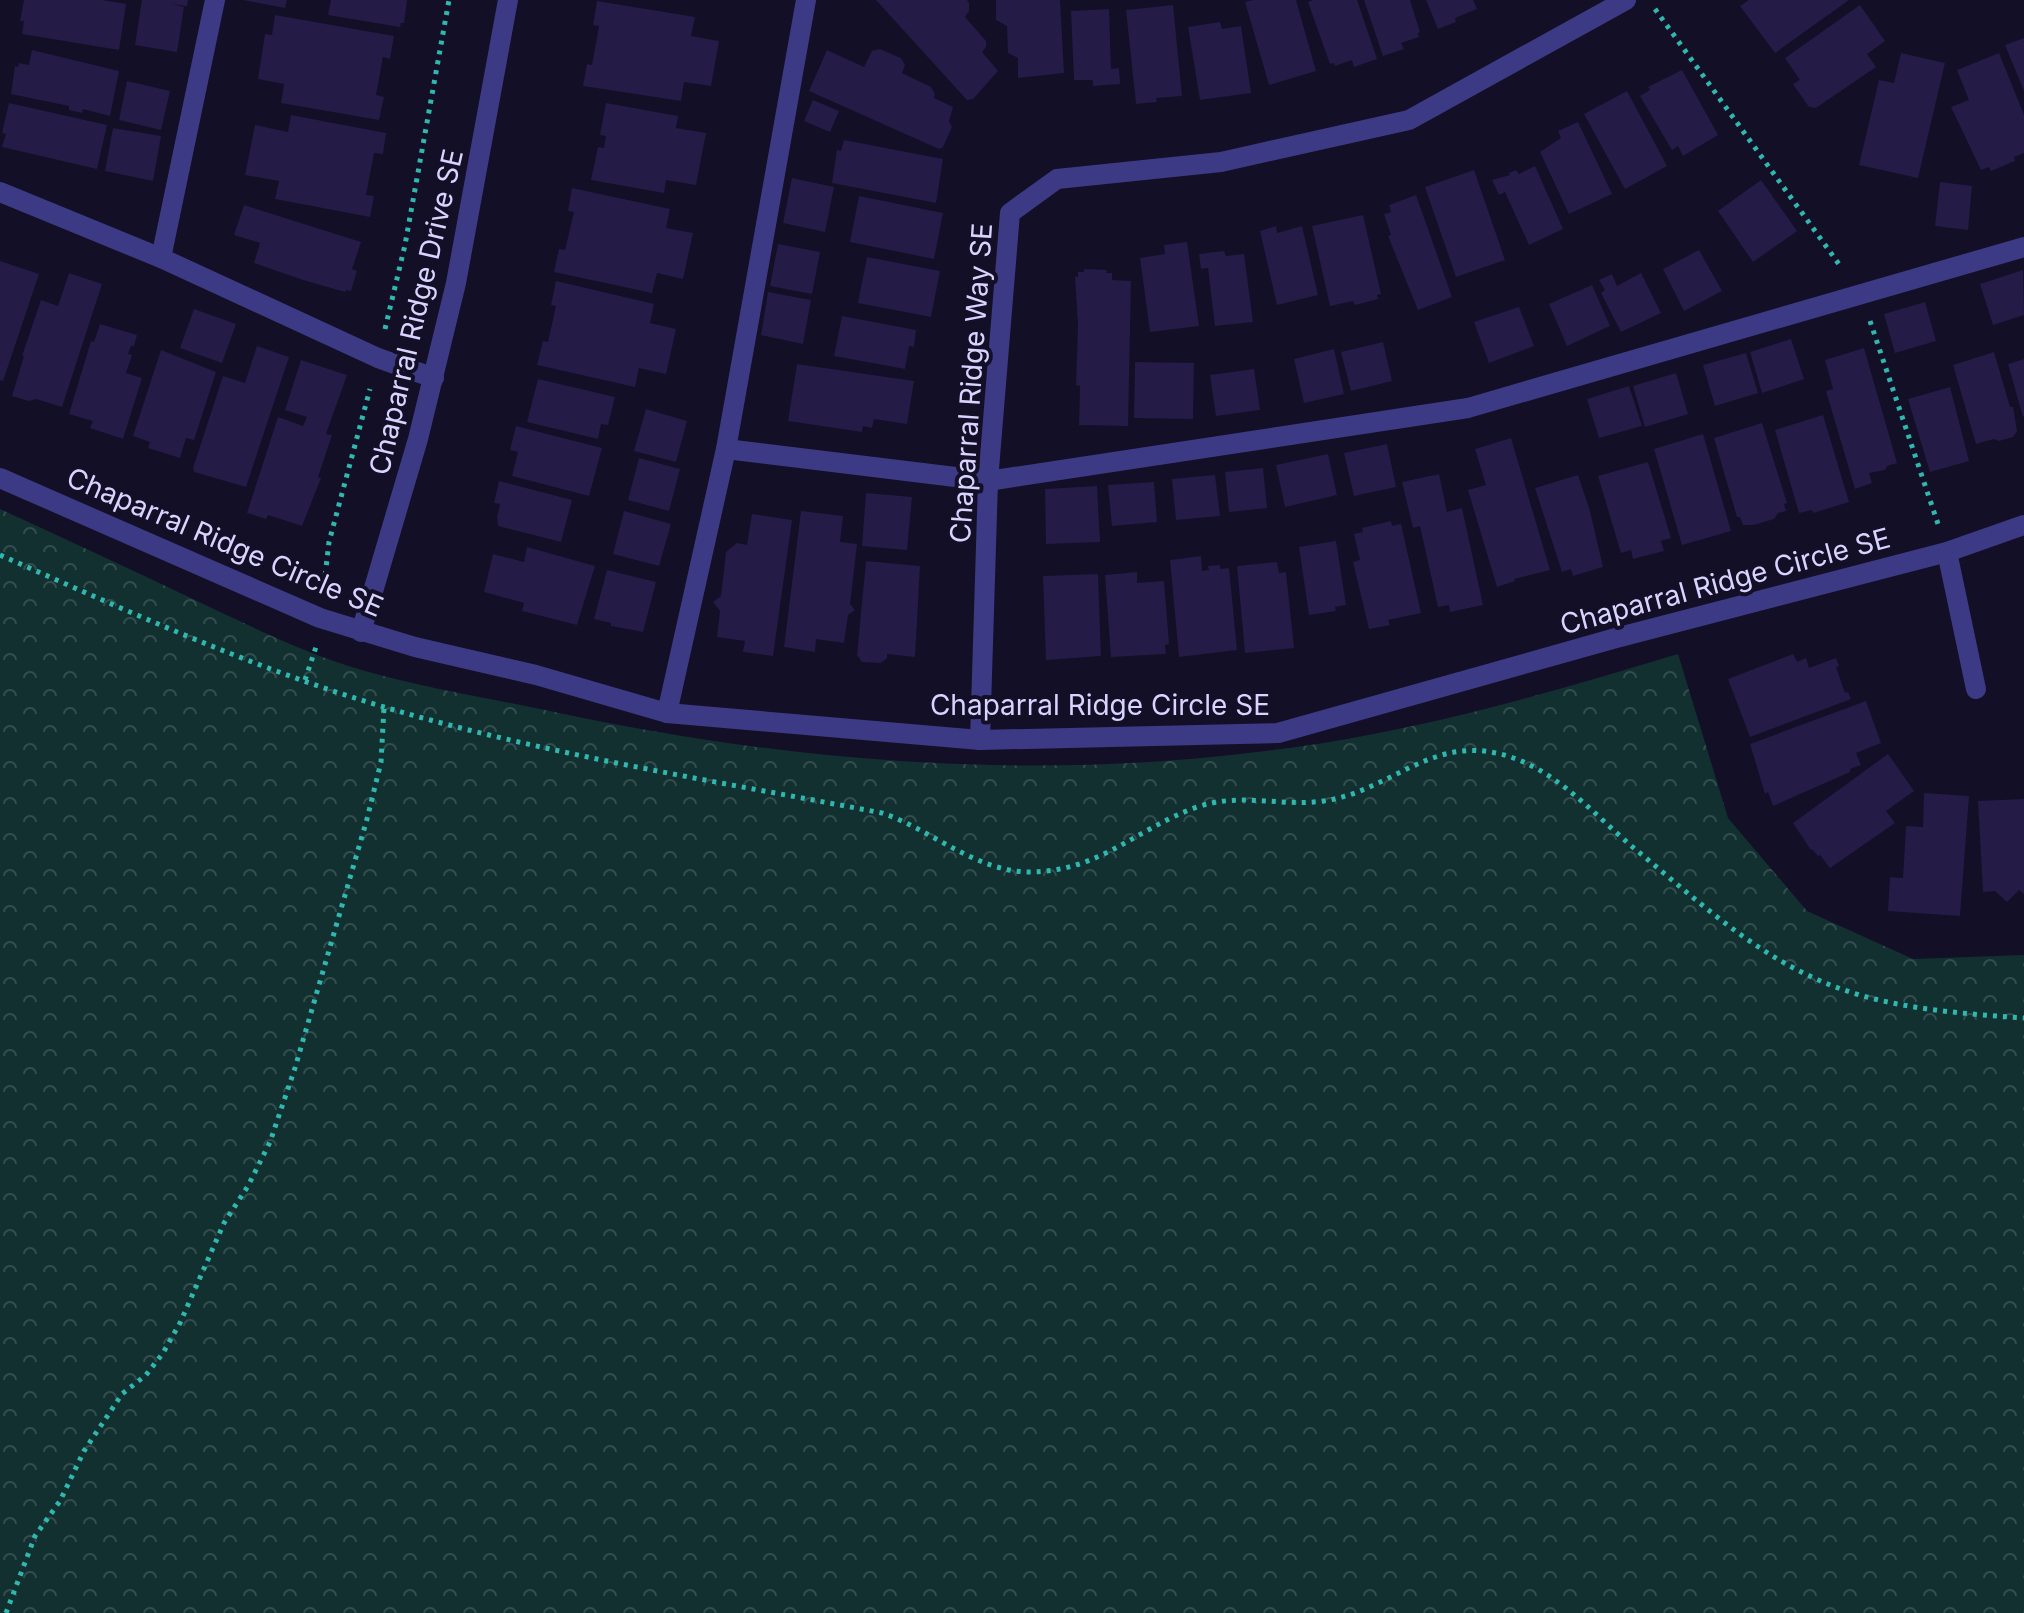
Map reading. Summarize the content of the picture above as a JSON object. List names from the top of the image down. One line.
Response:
{"streets":{"street":["Chaparral Ridge Drive SE","Chaparral Ridge Way SE","Chaparral Ridge Circle SE"]},"crossings":[["Chaparral Ridge Drive SE","Chaparral Ridge Circle SE"],["Chaparral Ridge Way SE","Chaparral Ridge Circle SE"]]}
